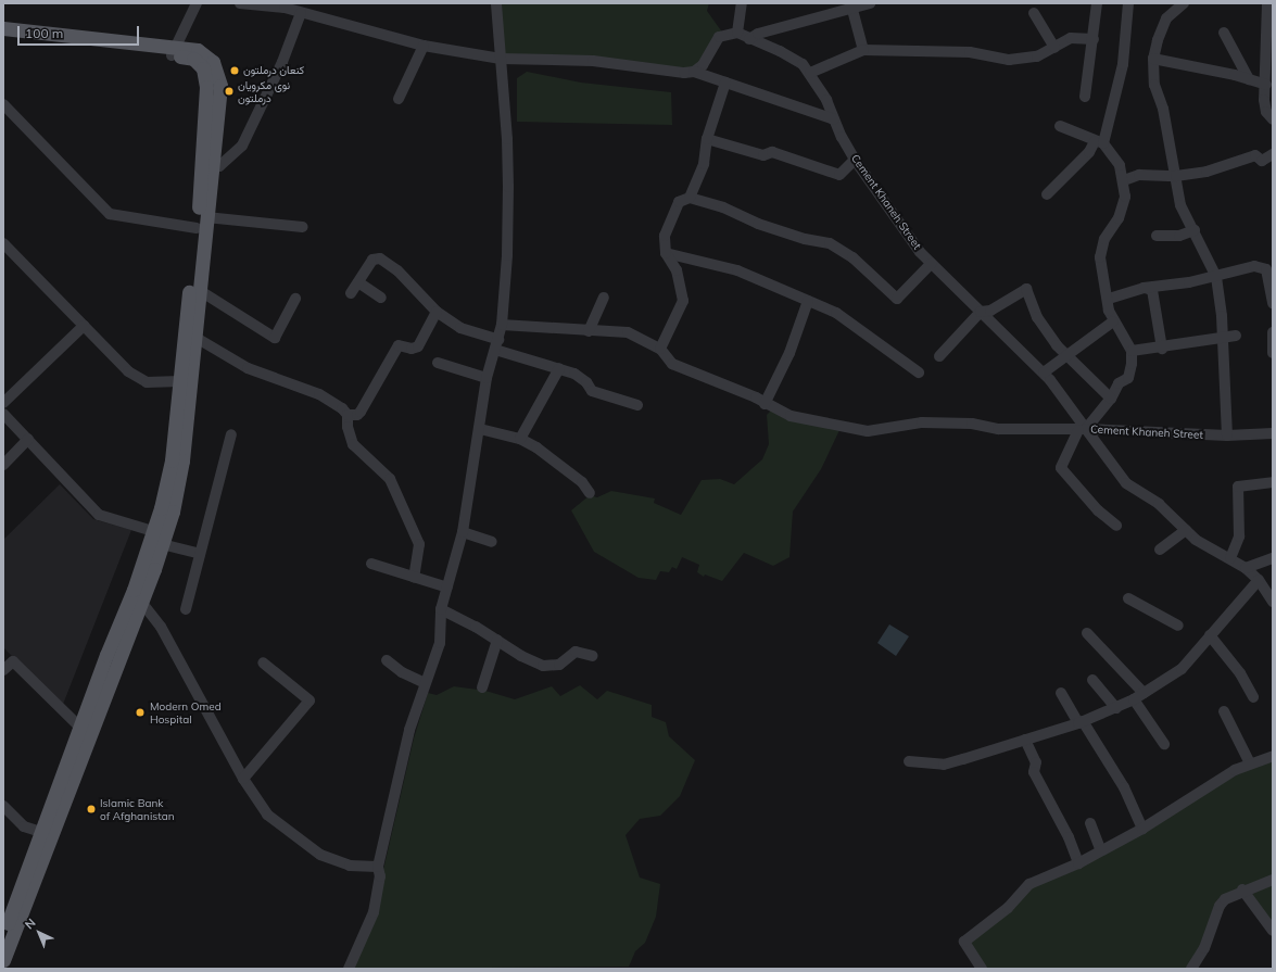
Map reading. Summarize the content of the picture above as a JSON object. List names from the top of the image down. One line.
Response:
{"streets":{"street":["Cement Khaneh Street"]},"places":["کنعان درملتون","نوی مکرویان درملتون","Modern Omed Hospital","Islamic Bank of Afghanistan"],"scale_bar":"100 m","north":"top left"}
